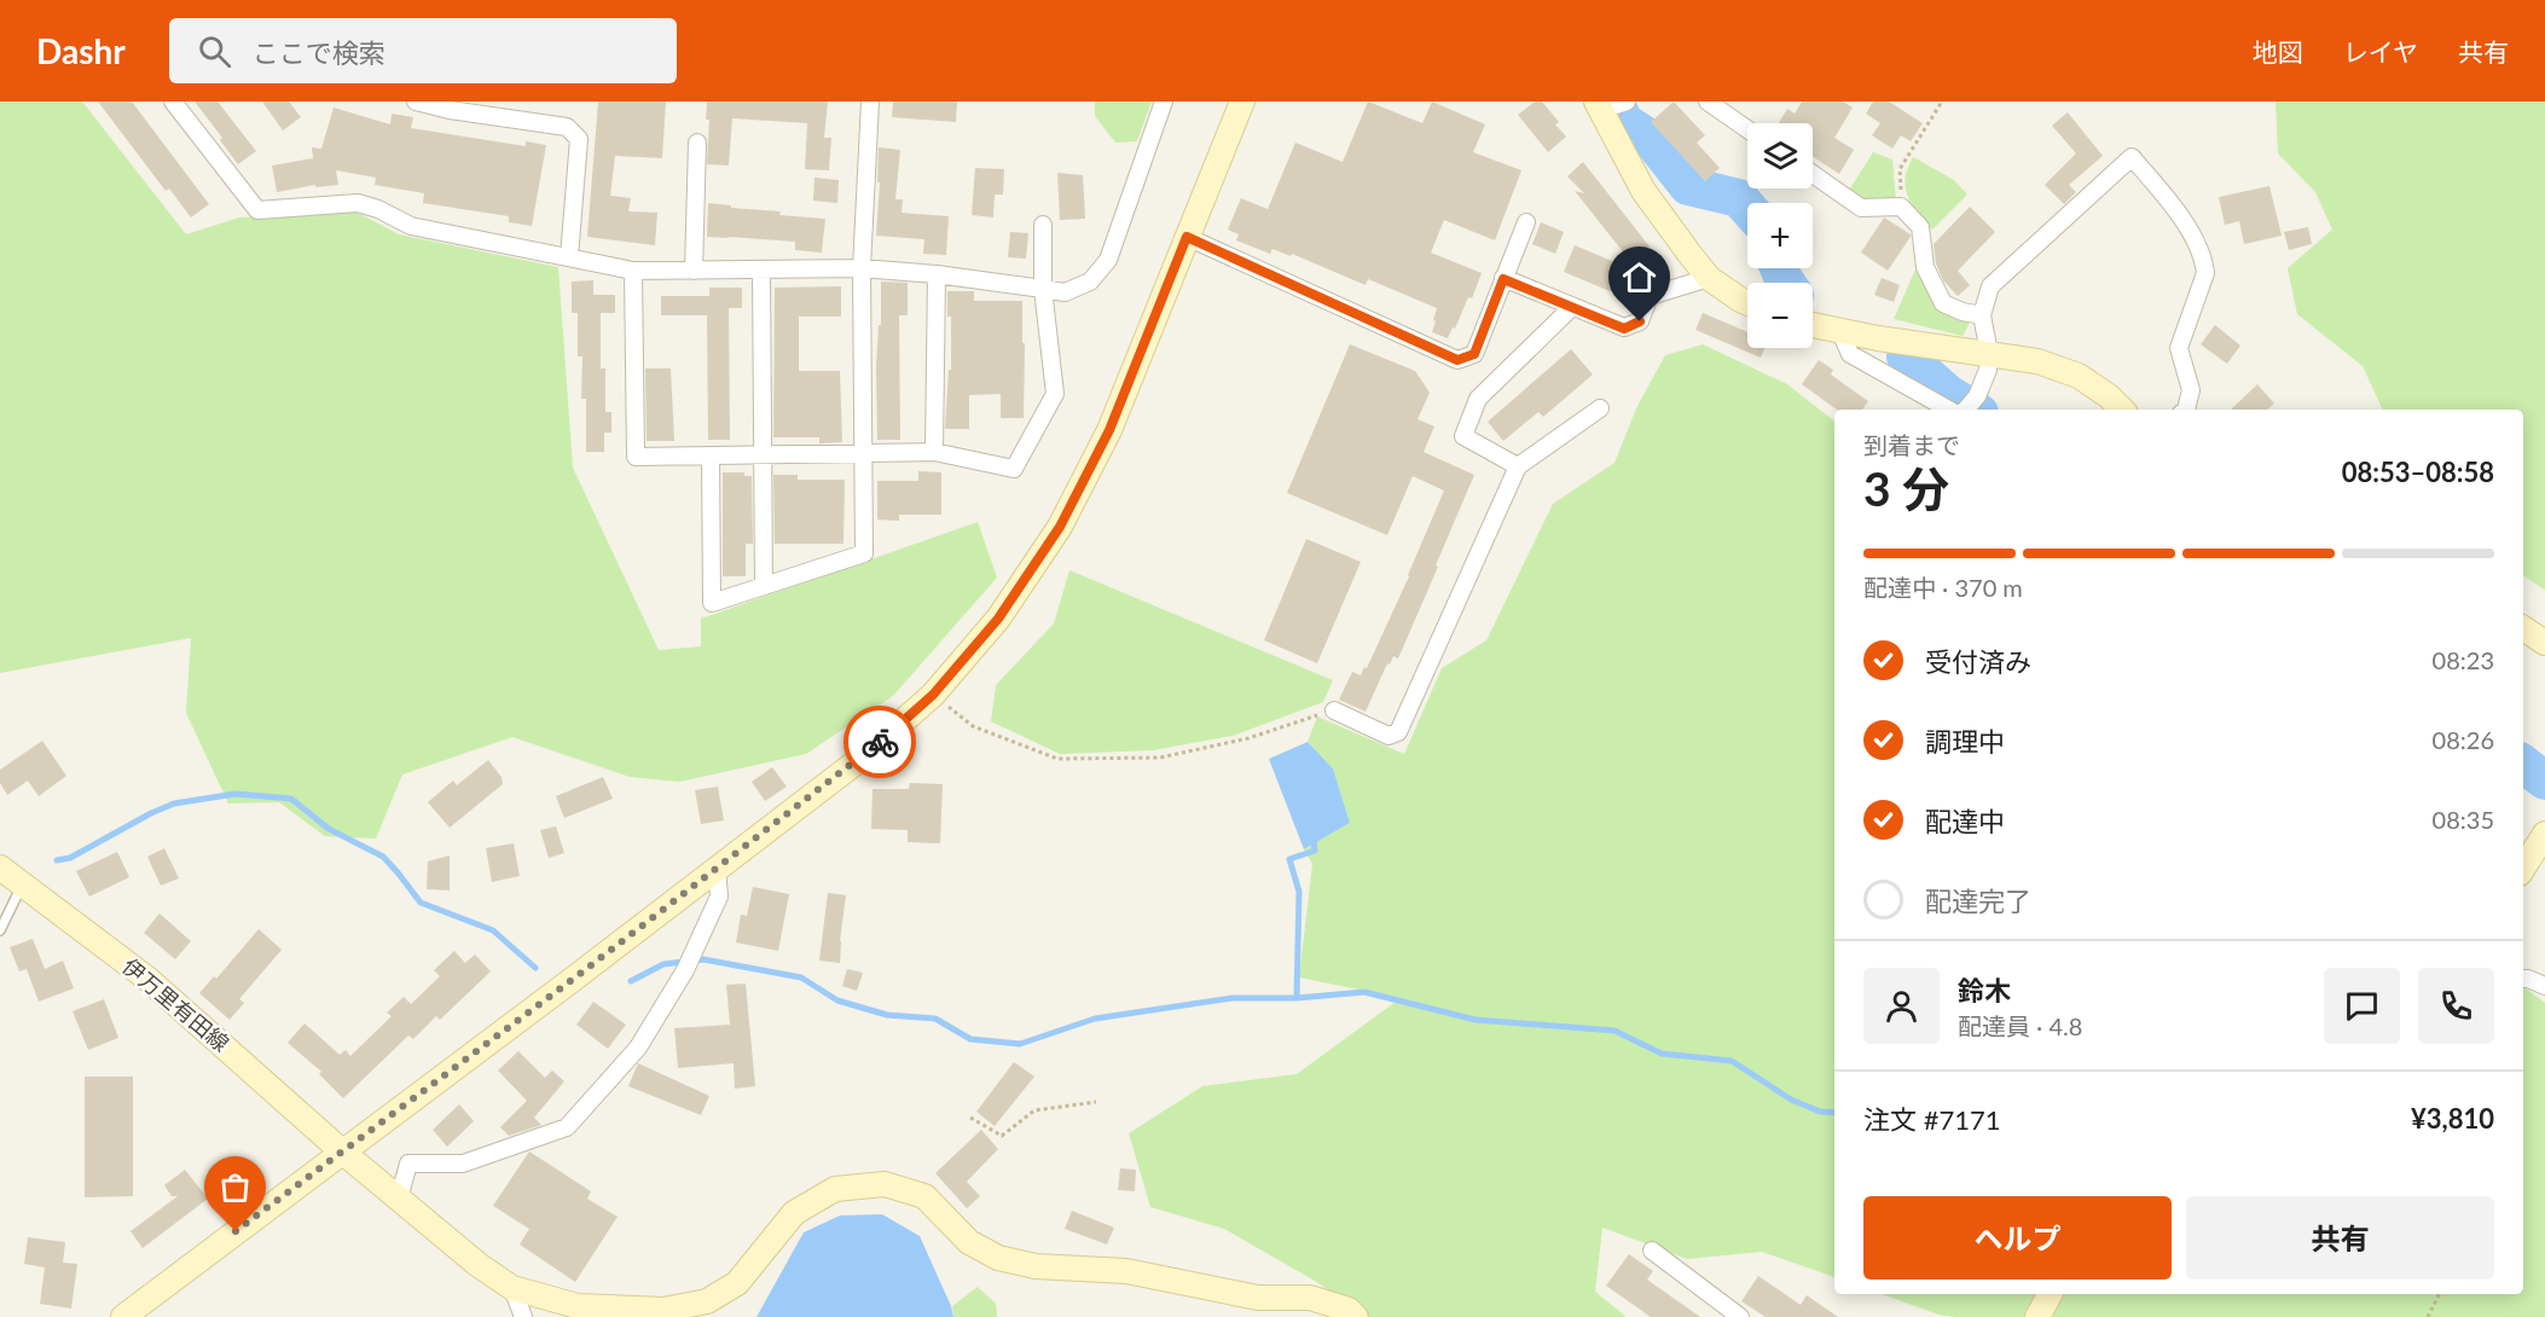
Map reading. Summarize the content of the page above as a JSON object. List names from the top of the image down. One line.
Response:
{"streets":{"street":["伊万里有田線"]},"page":{"header":"Dashr","search":"ここで検索","nav":["地図","レイヤ","共有"],"map_buttons":["+","−"],"heading":["3 分","到着まで","08:53–08:58"],"panel":["鈴木","配達員 · 4.8","注文 #7171","¥3,810"],"bar":"配達中 · 370 m","list":[["受付済み","08:23"],["調理中","08:26"],["配達中","08:35"],"配達完了"],"buttons":["ヘルプ","共有"]}}
